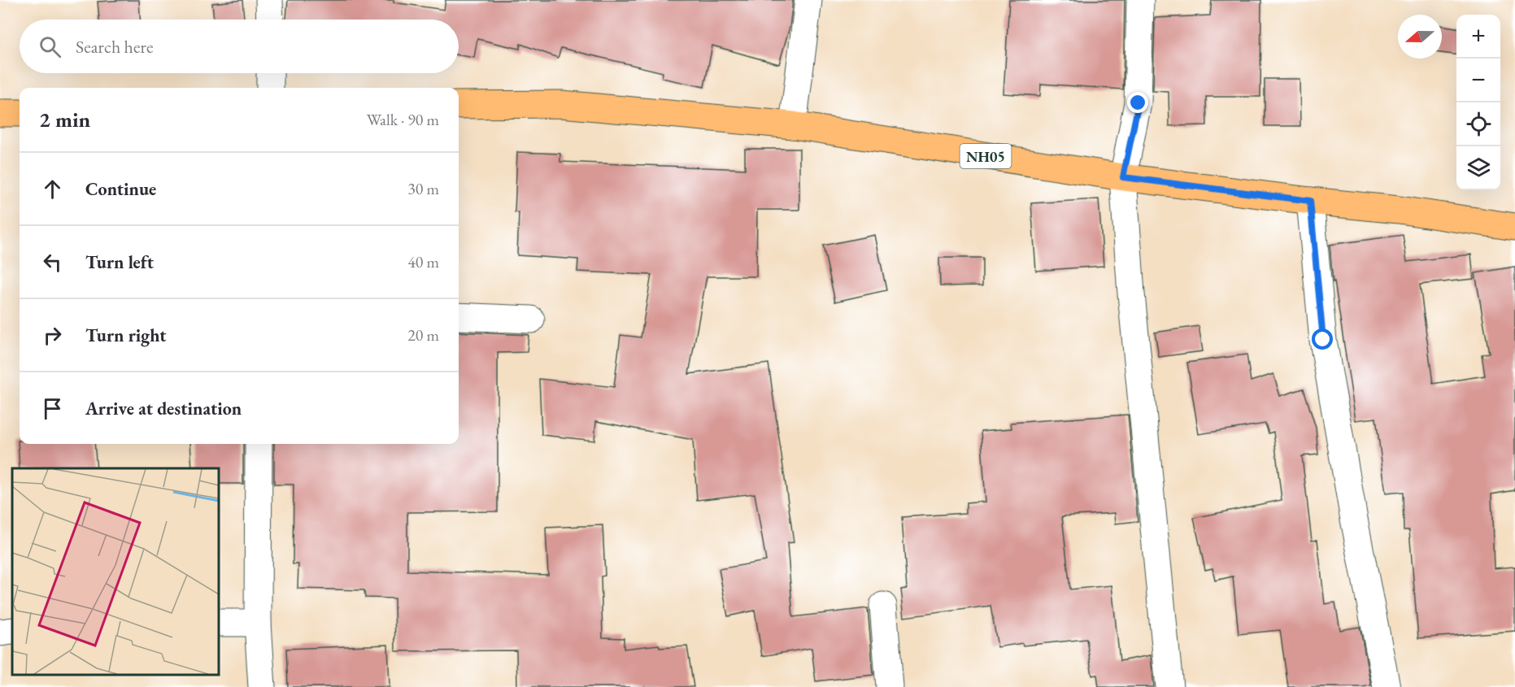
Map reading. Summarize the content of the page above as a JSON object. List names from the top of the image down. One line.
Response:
{"streets":{"main road":["NH05"]},"north":"left","page":{"map_buttons":["+","−"],"search":"Search here","heading":["2 min","Walk · 90 m"],"list":[["Continue","30 m"],["Turn left","40 m"],["Turn right","20 m"],"Arrive at destination"]}}
